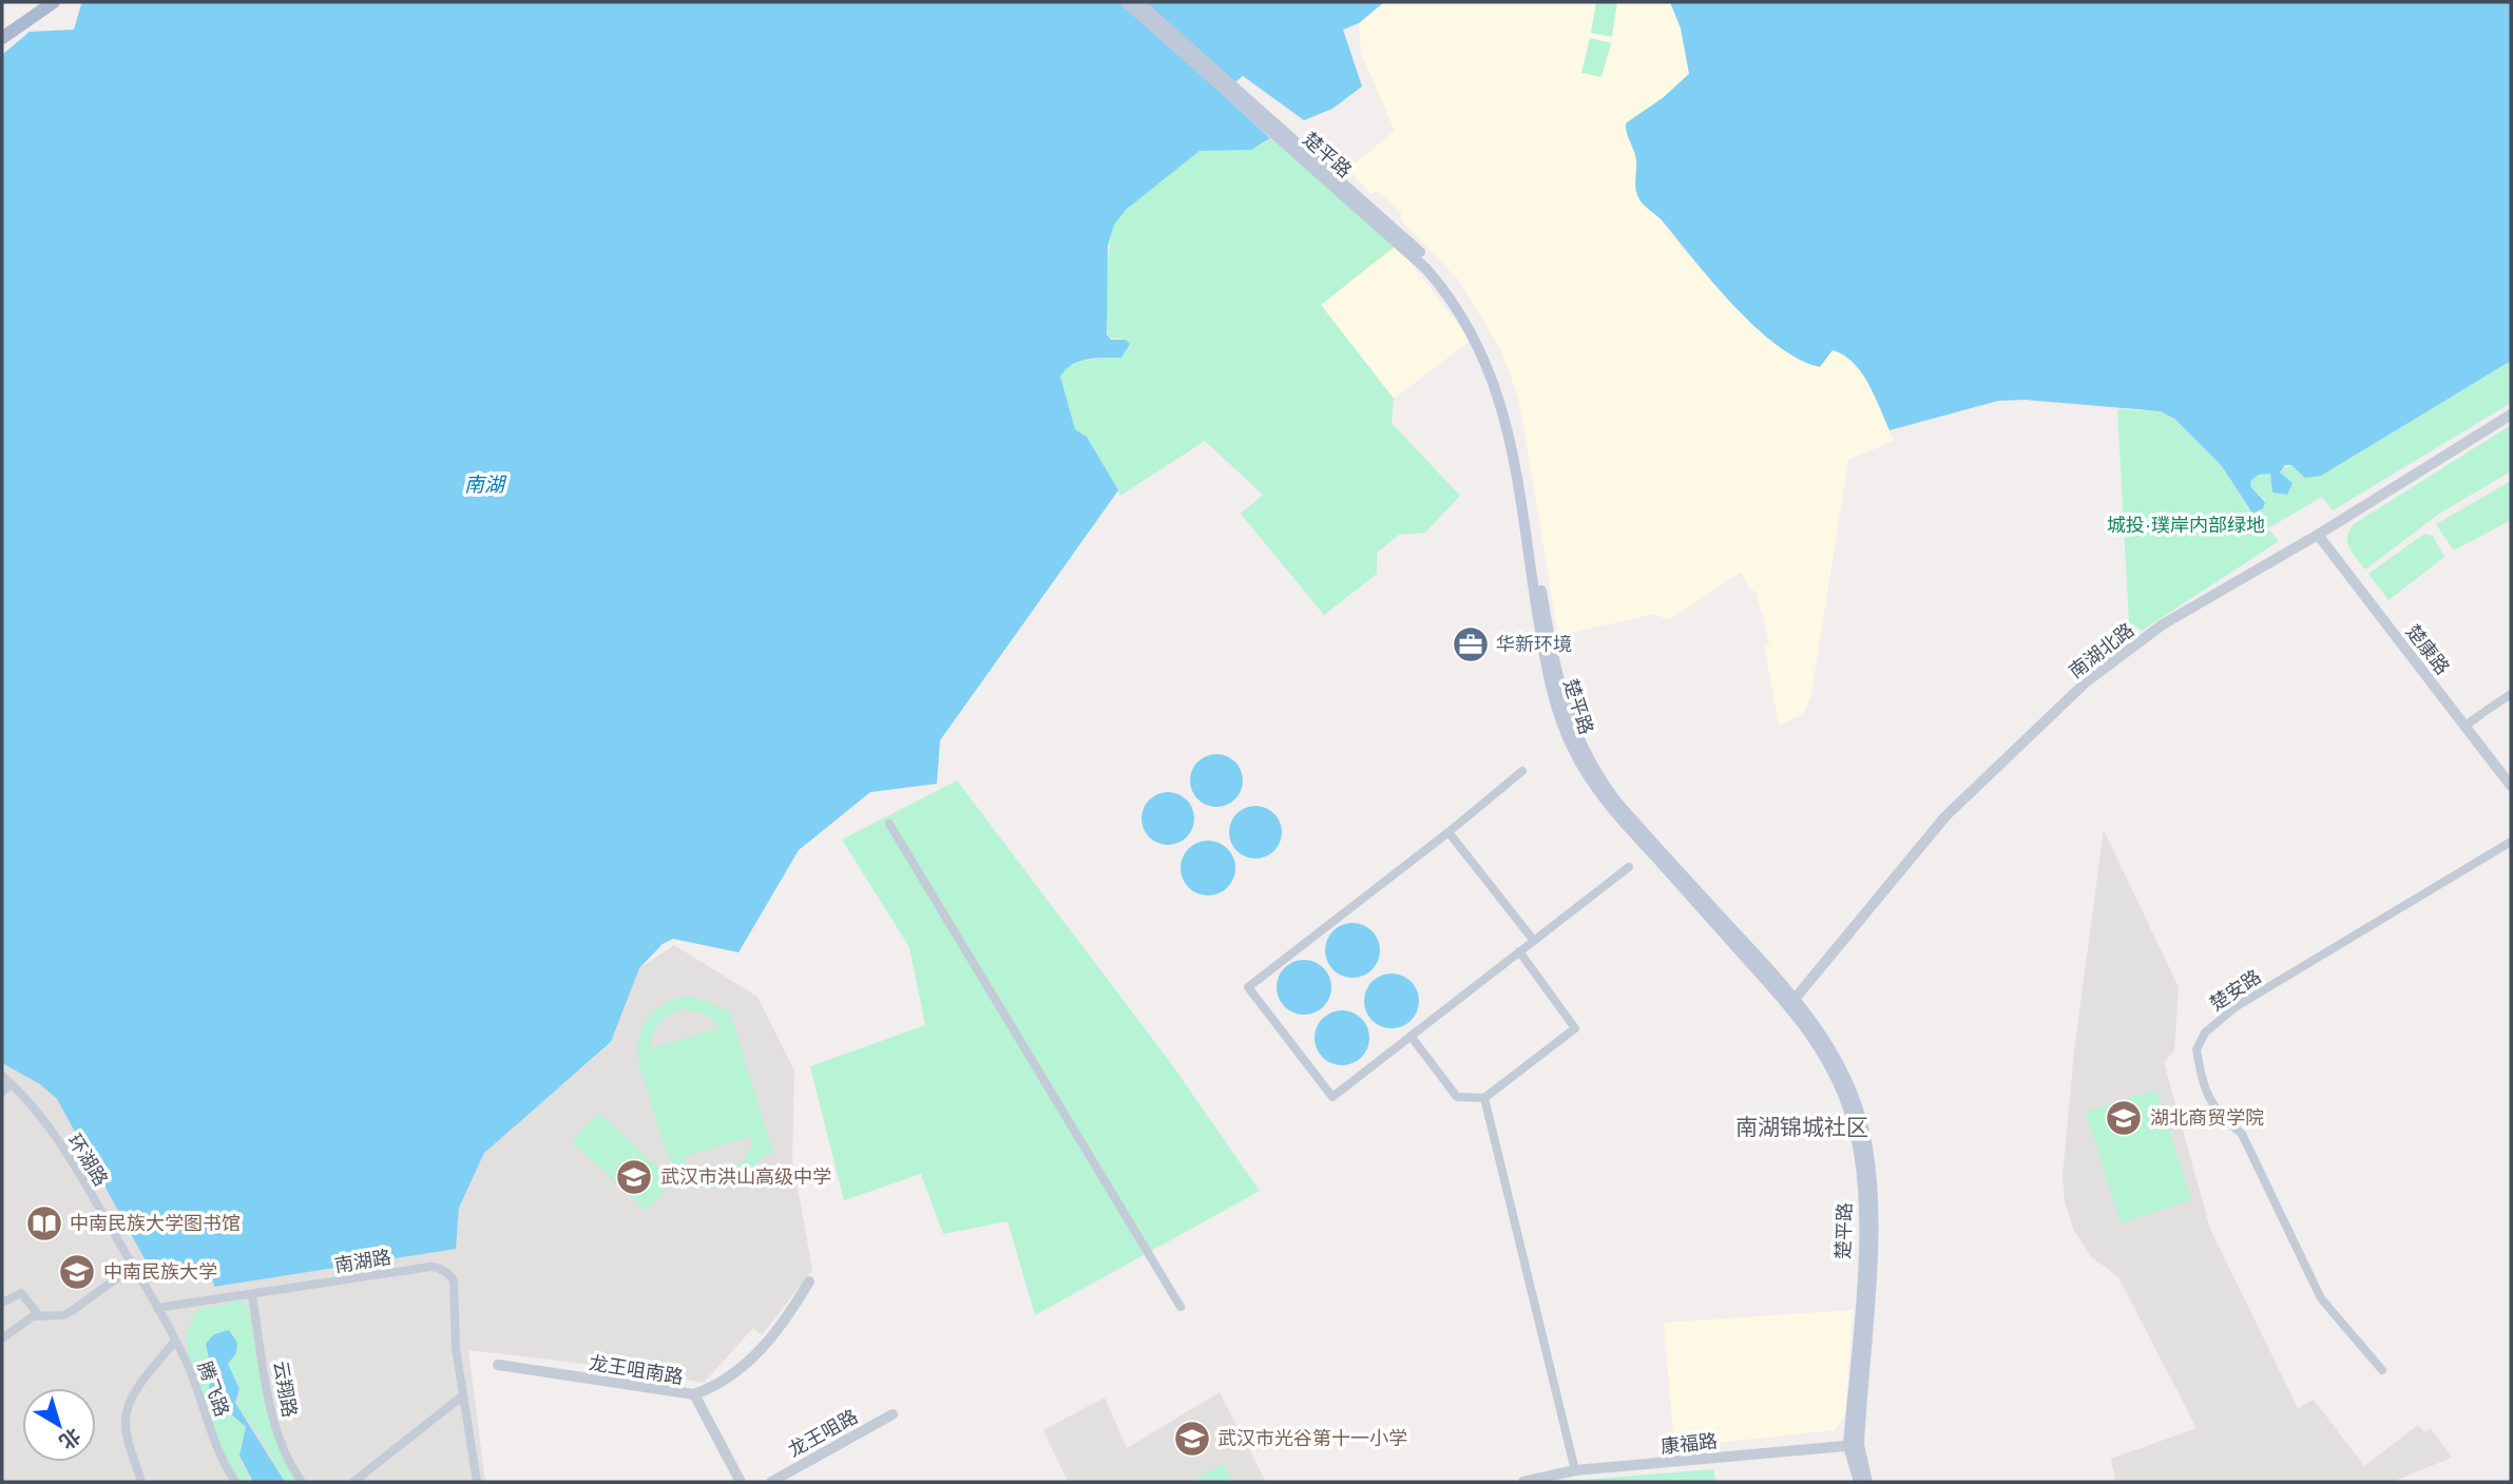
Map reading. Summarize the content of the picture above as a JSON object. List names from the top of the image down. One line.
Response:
{"streets":{"main road":["楚平路"],"street":["楚康路","南湖北路","楚安路","环湖路","南湖路","龙王咀南路","腾飞路","云翔路","龙王咀路","康福路"]},"crossings":[["楚平路","南湖北路"],["楚平路","康福路"],["楚康路","南湖北路"],["环湖路","南湖路"],["环湖路","腾飞路"],["南湖路","腾飞路"],["南湖路","云翔路"]],"districts":["南湖锦城社区"],"water":["南湖"],"parks":["城投·璞岸内部绿地"],"places":{"office":["华新环境"],"school or university":["湖北商贸学院","武汉市洪山高级中学","中南民族大学","武汉市光谷第十一小学"],"library":["中南民族大学图书馆"]},"north":"bottom right"}
